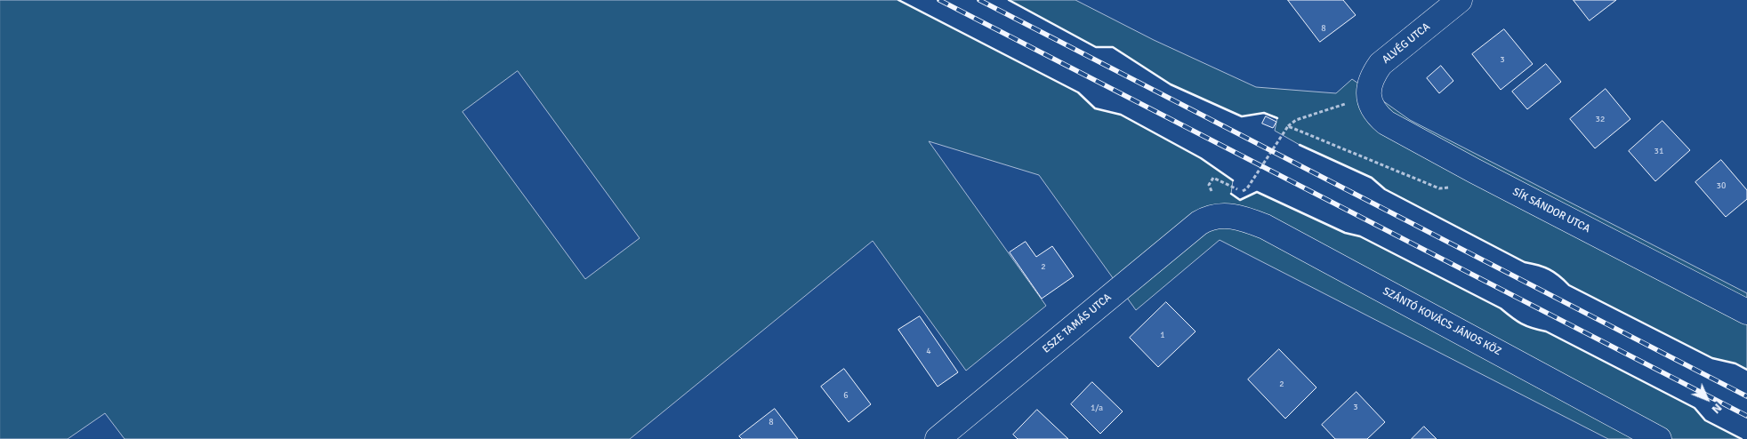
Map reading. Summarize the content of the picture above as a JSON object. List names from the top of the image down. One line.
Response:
{"streets":{"street":["ALVÉG UTCA","SÍK SÁNDOR UTCA","SZÁNTÓ KOVÁCS JÁNOS KÖZ","ESZE TAMÁS UTCA"]},"crossings":[["ALVÉG UTCA","SÍK SÁNDOR UTCA"],["SZÁNTÓ KOVÁCS JÁNOS KÖZ","ESZE TAMÁS UTCA"]],"house_numbers":["8","3","32","31","30","2","1","4","2","6","3","1/a","8"],"north":"bottom right"}
